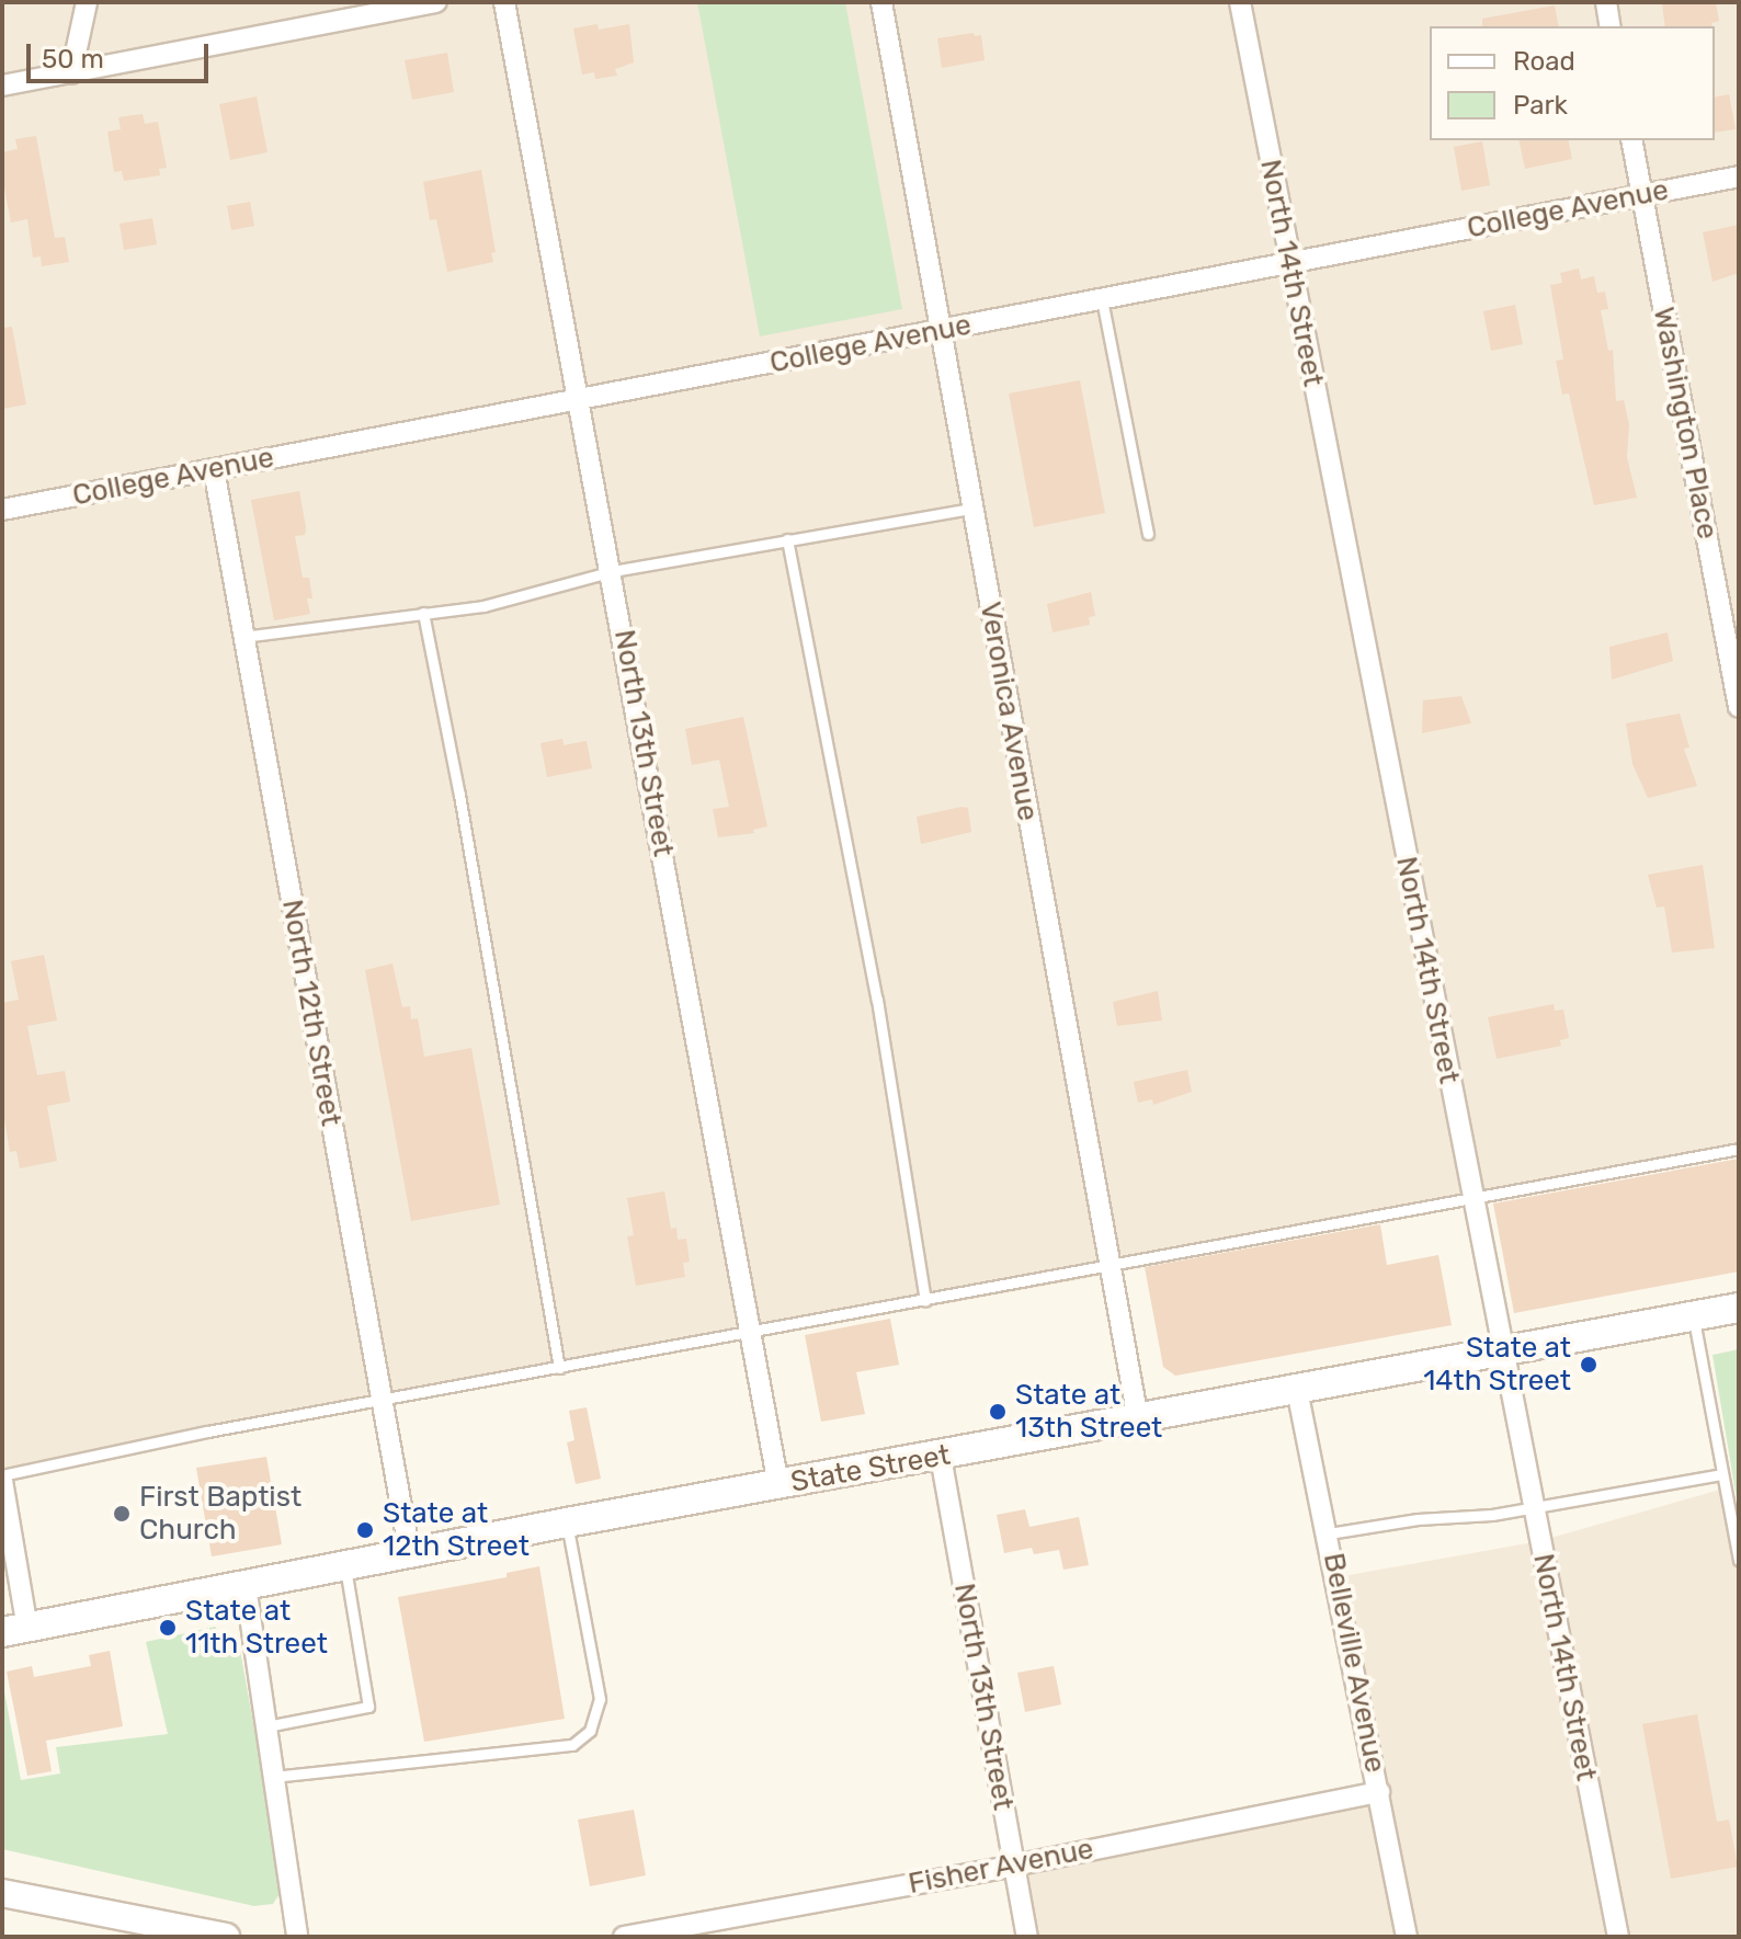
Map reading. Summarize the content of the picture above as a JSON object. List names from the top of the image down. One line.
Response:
{"streets":{"main road":["State Street"],"street":["College Avenue","North 14th Street","Washington Place","Veronica Avenue","North 13th Street","North 12th Street","Belleville Avenue","Fisher Avenue"]},"crossings":[["College Avenue","North 14th Street"],["College Avenue","Washington Place"],["College Avenue","Veronica Avenue"],["College Avenue","North 13th Street"],["College Avenue","North 12th Street"],["North 14th Street","State Street"],["Veronica Avenue","State Street"],["North 13th Street","State Street"],["North 13th Street","Fisher Avenue"],["North 12th Street","State Street"],["State Street","Belleville Avenue"],["Belleville Avenue","Fisher Avenue"]],"places":["State at 14th Street","State at 13th Street","First Baptist Church","State at 12th Street","State at 11th Street"],"legend":["Road","Park"],"scale_bar":"50 m"}
